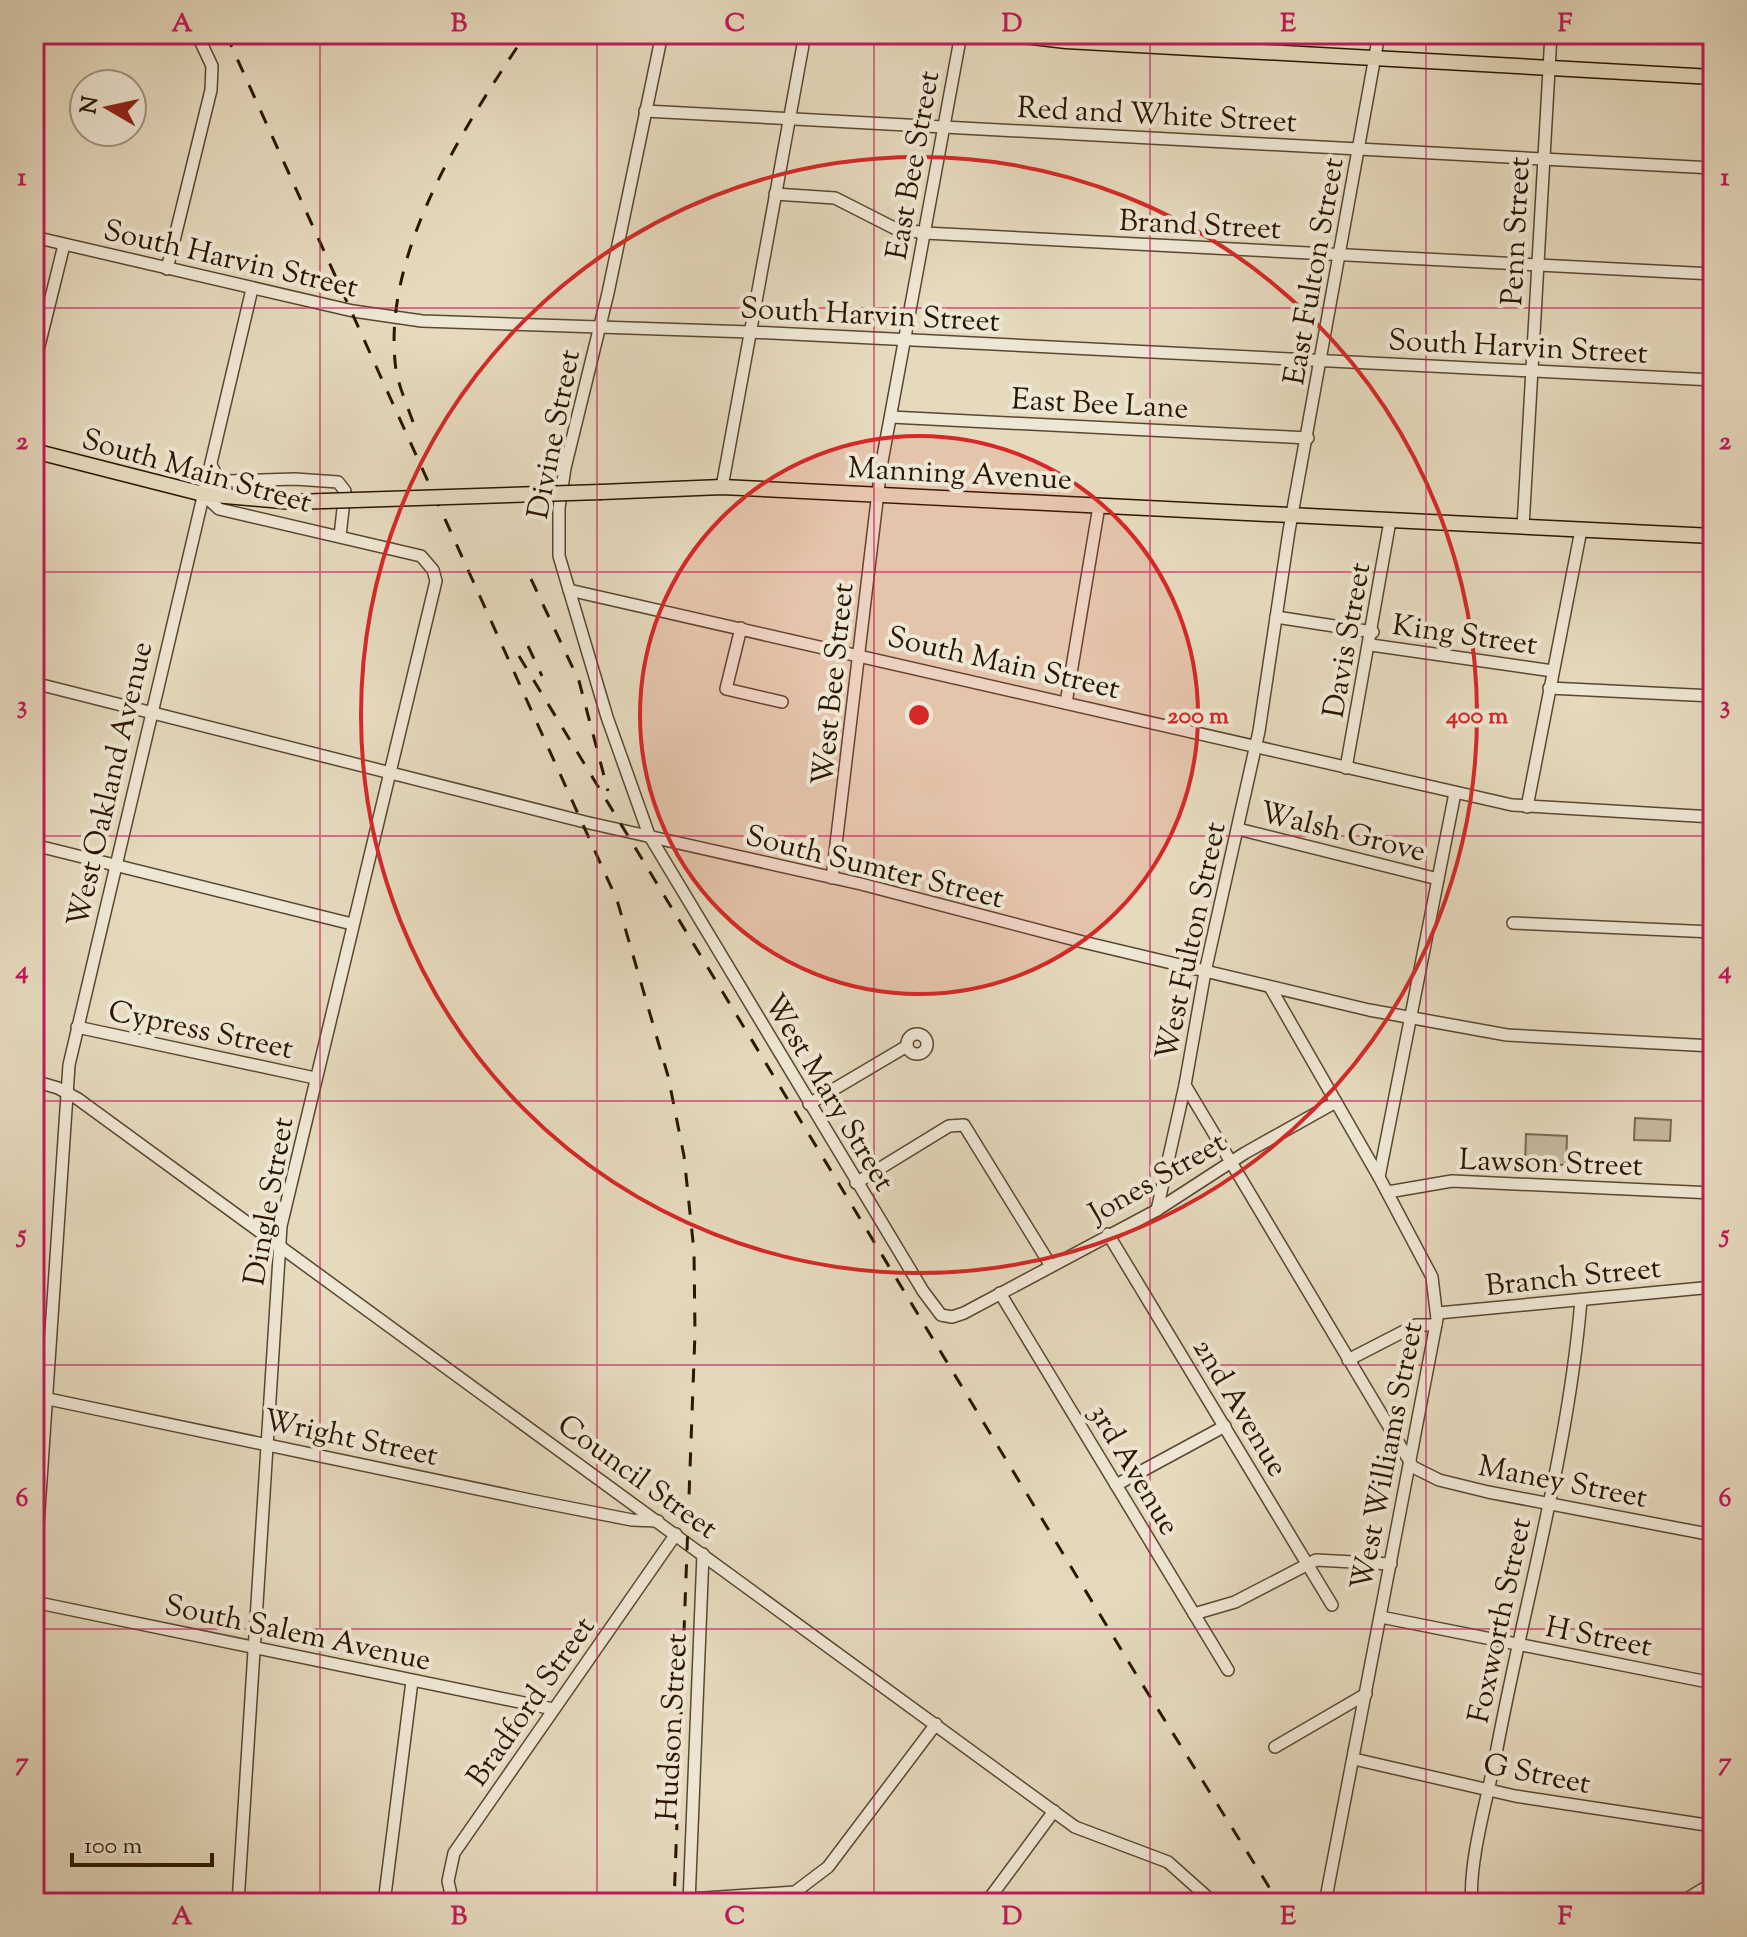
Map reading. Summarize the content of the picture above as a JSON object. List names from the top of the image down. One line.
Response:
{"streets":{"main road":["South Main Street","Manning Avenue"],"street":["Red and White Street","East Bee Street","Brand Street","Penn Street","South Harvin Street","East Fulton Street","East Bee Lane","Divine Street","King Street","Davis Street","West Bee Street","West Oakland Avenue","Walsh Grove","South Sumter Street","West Fulton Street","Cypress Street","West Mary Street","Lawson Street","Jones Street","Dingle Street","Branch Street","2nd Avenue","Wright Street","West Williams Street","3rd Avenue","Council Street","Maney Street","Foxworth Street","South Salem Avenue","H Street","Bradford Street","Hudson Street","G Street"]},"crossings":[["Red and White Street","East Bee Street"],["Red and White Street","Penn Street"],["Red and White Street","East Fulton Street"],["Red and White Street","Divine Street"],["East Bee Street","Brand Street"],["East Bee Street","South Harvin Street"],["East Bee Street","East Bee Lane"],["East Bee Street","Manning Avenue"],["East Bee Street","West Bee Street"],["Brand Street","Penn Street"],["Brand Street","East Fulton Street"],["Penn Street","South Harvin Street"],["Penn Street","Manning Avenue"],["South Harvin Street","East Fulton Street"],["South Harvin Street","Divine Street"],["South Harvin Street","West Oakland Avenue"],["East Fulton Street","East Bee Lane"],["East Fulton Street","Manning Avenue"],["East Fulton Street","West Fulton Street"],["Divine Street","South Main Street"],["Divine Street","South Sumter Street"],["Divine Street","West Mary Street"],["South Main Street","Manning Avenue"],["South Main Street","Davis Street"],["South Main Street","West Bee Street"],["South Main Street","West Oakland Avenue"],["South Main Street","West Fulton Street"],["South Main Street","Dingle Street"],["Manning Avenue","Davis Street"],["Manning Avenue","West Bee Street"],["Manning Avenue","West Oakland Avenue"],["Manning Avenue","West Fulton Street"],["King Street","Davis Street"],["West Bee Street","South Sumter Street"],["West Oakland Avenue","South Sumter Street"],["West Oakland Avenue","Cypress Street"],["West Oakland Avenue","Wright Street"],["West Oakland Avenue","Council Street"],["Walsh Grove","West Fulton Street"],["South Sumter Street","West Fulton Street"],["South Sumter Street","West Mary Street"],["South Sumter Street","Dingle Street"],["South Sumter Street","West Williams Street"],["West Fulton Street","Jones Street"],["West Fulton Street","Branch Street"],["West Fulton Street","West Williams Street"],["West Fulton Street","Maney Street"],["Cypress Street","Dingle Street"],["West Mary Street","Jones Street"],["West Mary Street","3rd Avenue"],["Lawson Street","West Williams Street"],["Jones Street","2nd Avenue"],["Jones Street","West Williams Street"],["Jones Street","3rd Avenue"],["Dingle Street","Wright Street"],["Dingle Street","Council Street"],["Dingle Street","South Salem Avenue"],["Branch Street","West Williams Street"],["Branch Street","Foxworth Street"],["Wright Street","Council Street"],["West Williams Street","Maney Street"],["West Williams Street","H Street"],["West Williams Street","G Street"],["Council Street","Bradford Street"],["Council Street","Hudson Street"],["Maney Street","Foxworth Street"],["Foxworth Street","H Street"],["Foxworth Street","G Street"],["South Salem Avenue","Bradford Street"]],"scale_bar":"100 m","north":"left","grid":{"columns":["A","B","C","D","E","F"],"rows":["1","2","3","4","5","6","7"]},"rings":["200 m","400 m"]}
